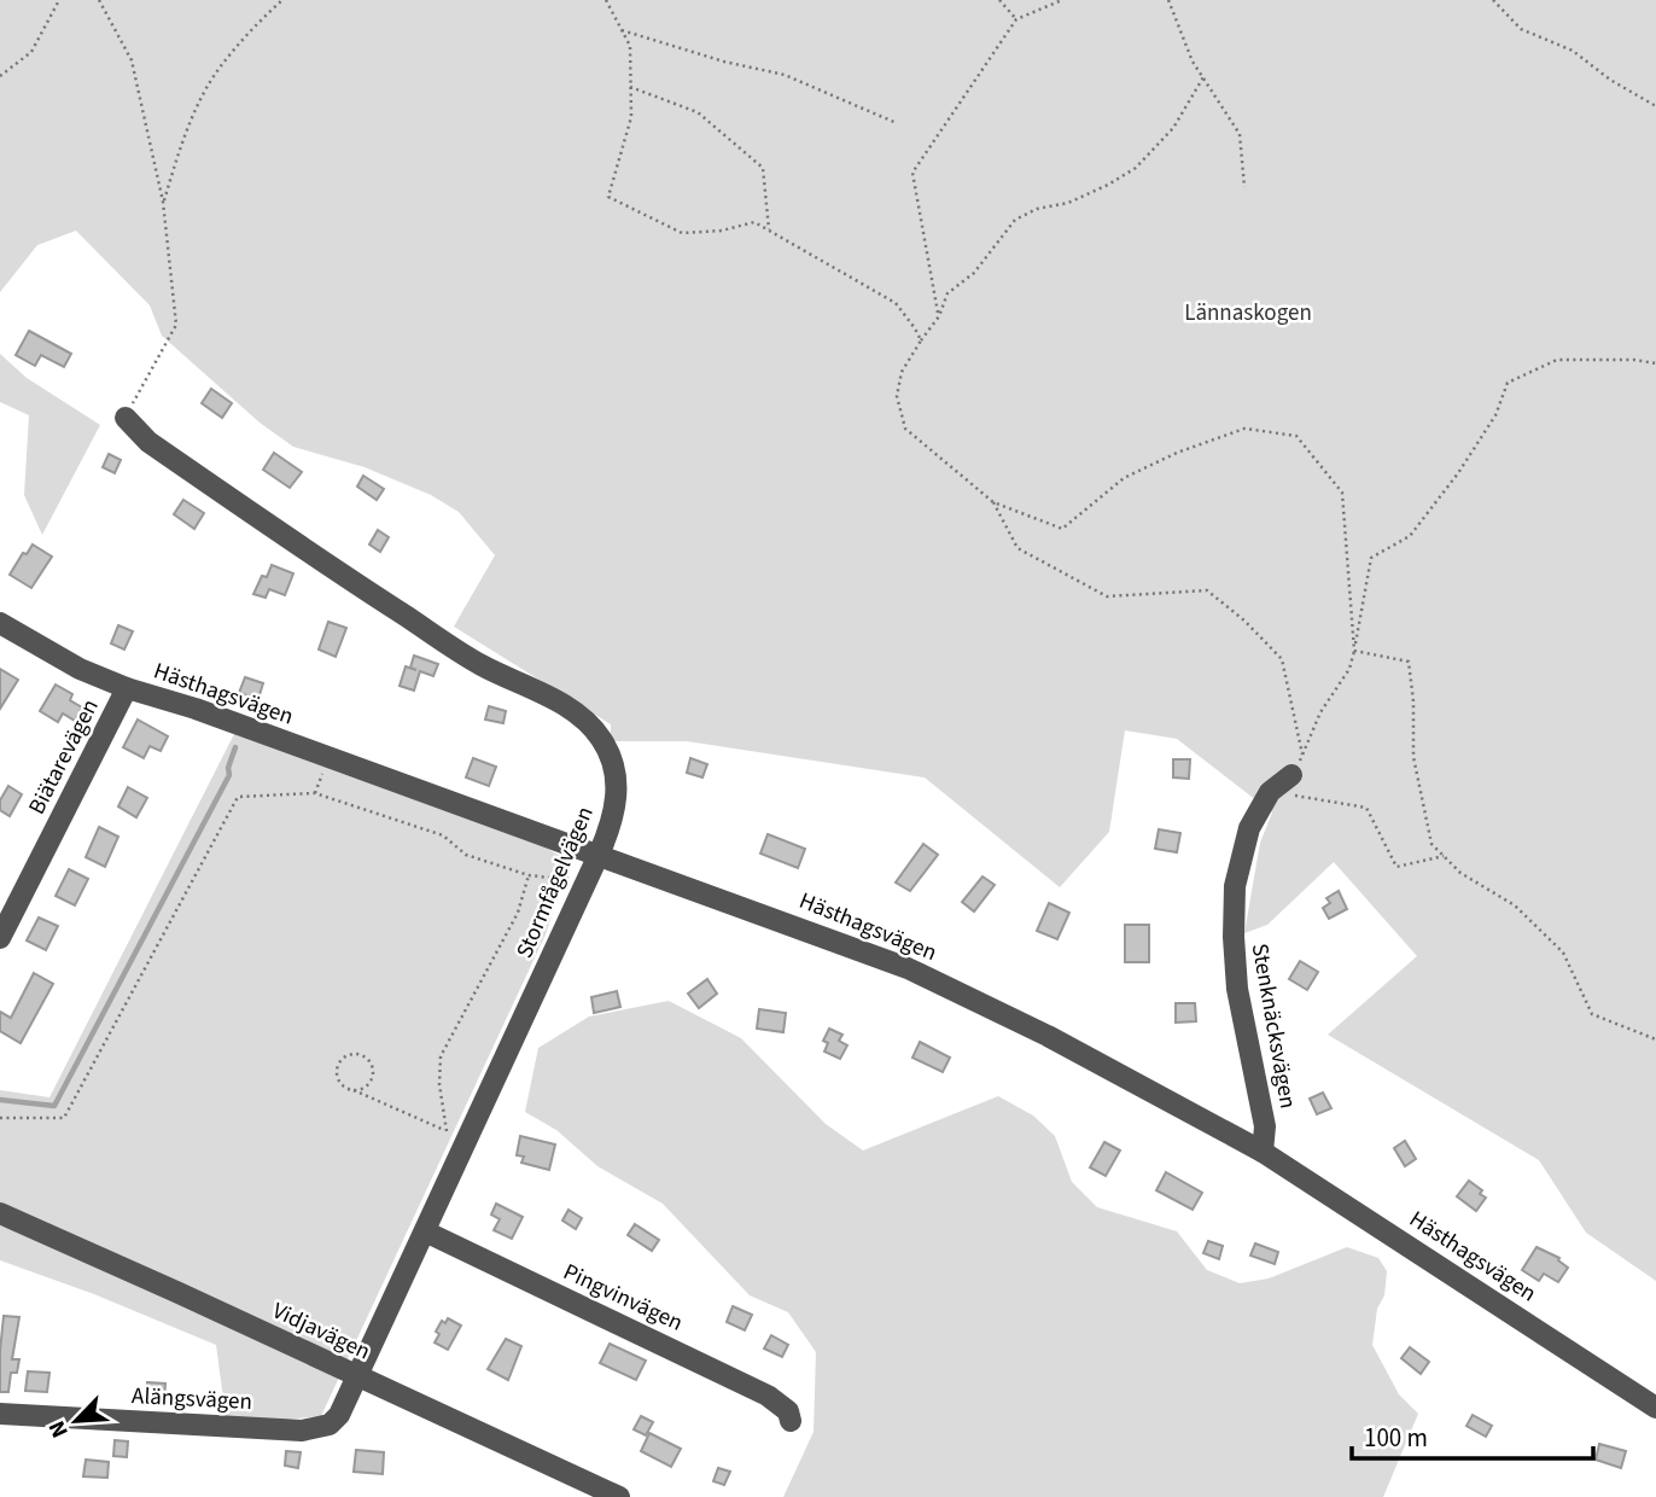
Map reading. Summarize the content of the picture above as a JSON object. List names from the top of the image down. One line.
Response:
{"streets":{"street":["Hästhagsvägen","Biätarevägen","Stormfågelvägen","Stenknäcksvägen","Pingvinvägen","Vidjavägen","Alängsvägen"]},"crossings":[["Hästhagsvägen","Biätarevägen"],["Hästhagsvägen","Stormfågelvägen"],["Hästhagsvägen","Stenknäcksvägen"],["Stormfågelvägen","Pingvinvägen"],["Stormfågelvägen","Vidjavägen"],["Stormfågelvägen","Alängsvägen"]],"parks":["Lännaskogen"],"scale_bar":"100 m","north":"bottom left"}
